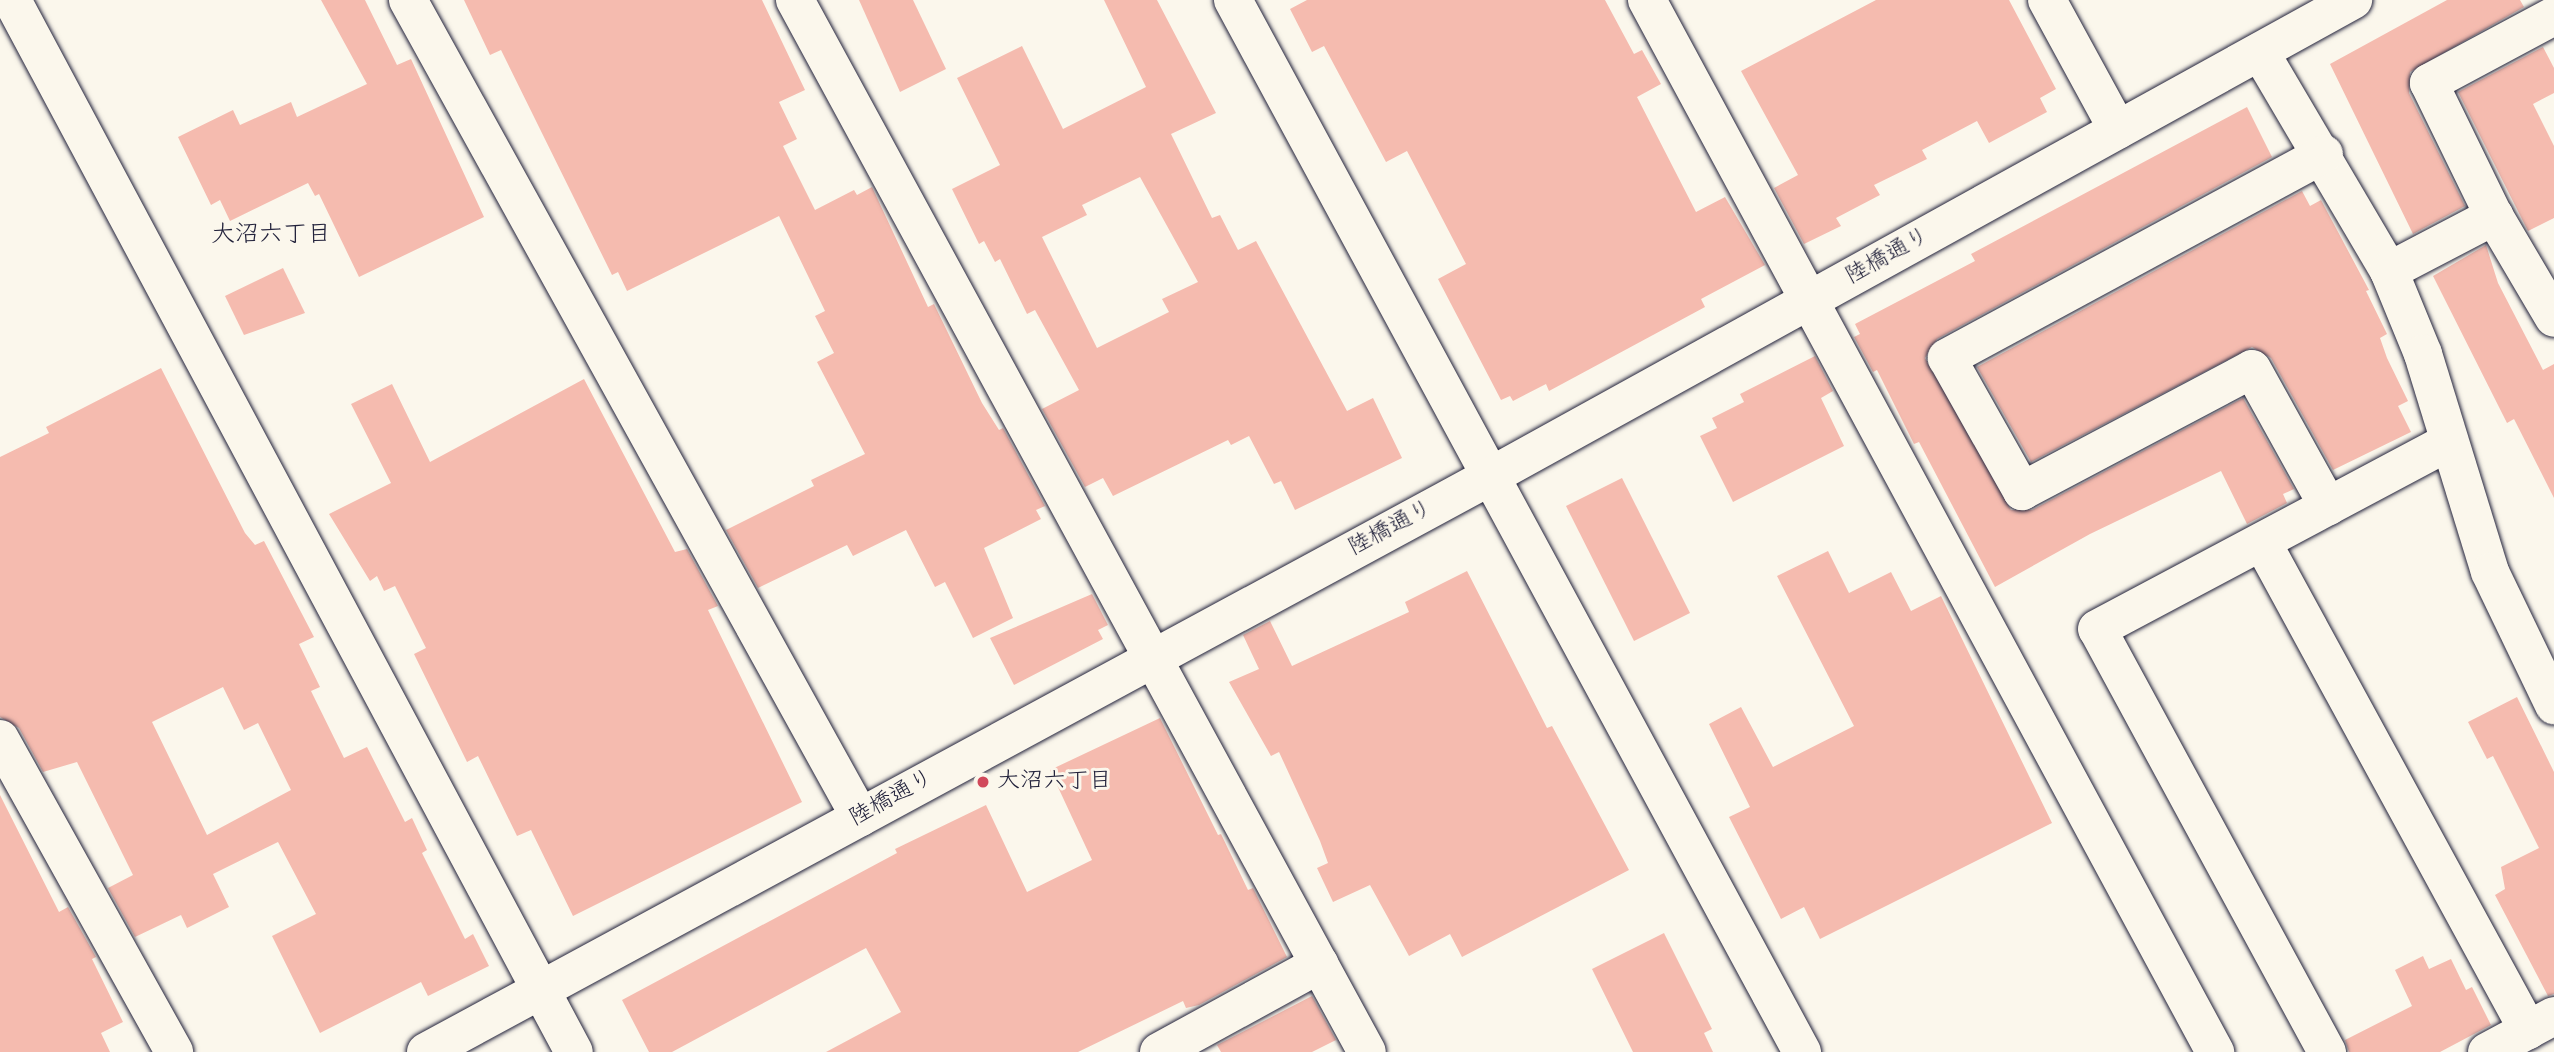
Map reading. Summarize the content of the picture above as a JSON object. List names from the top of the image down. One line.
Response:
{"streets":{"street":["陸橋通り"]},"districts":["大沼六丁目"],"places":["大沼六丁目"]}
